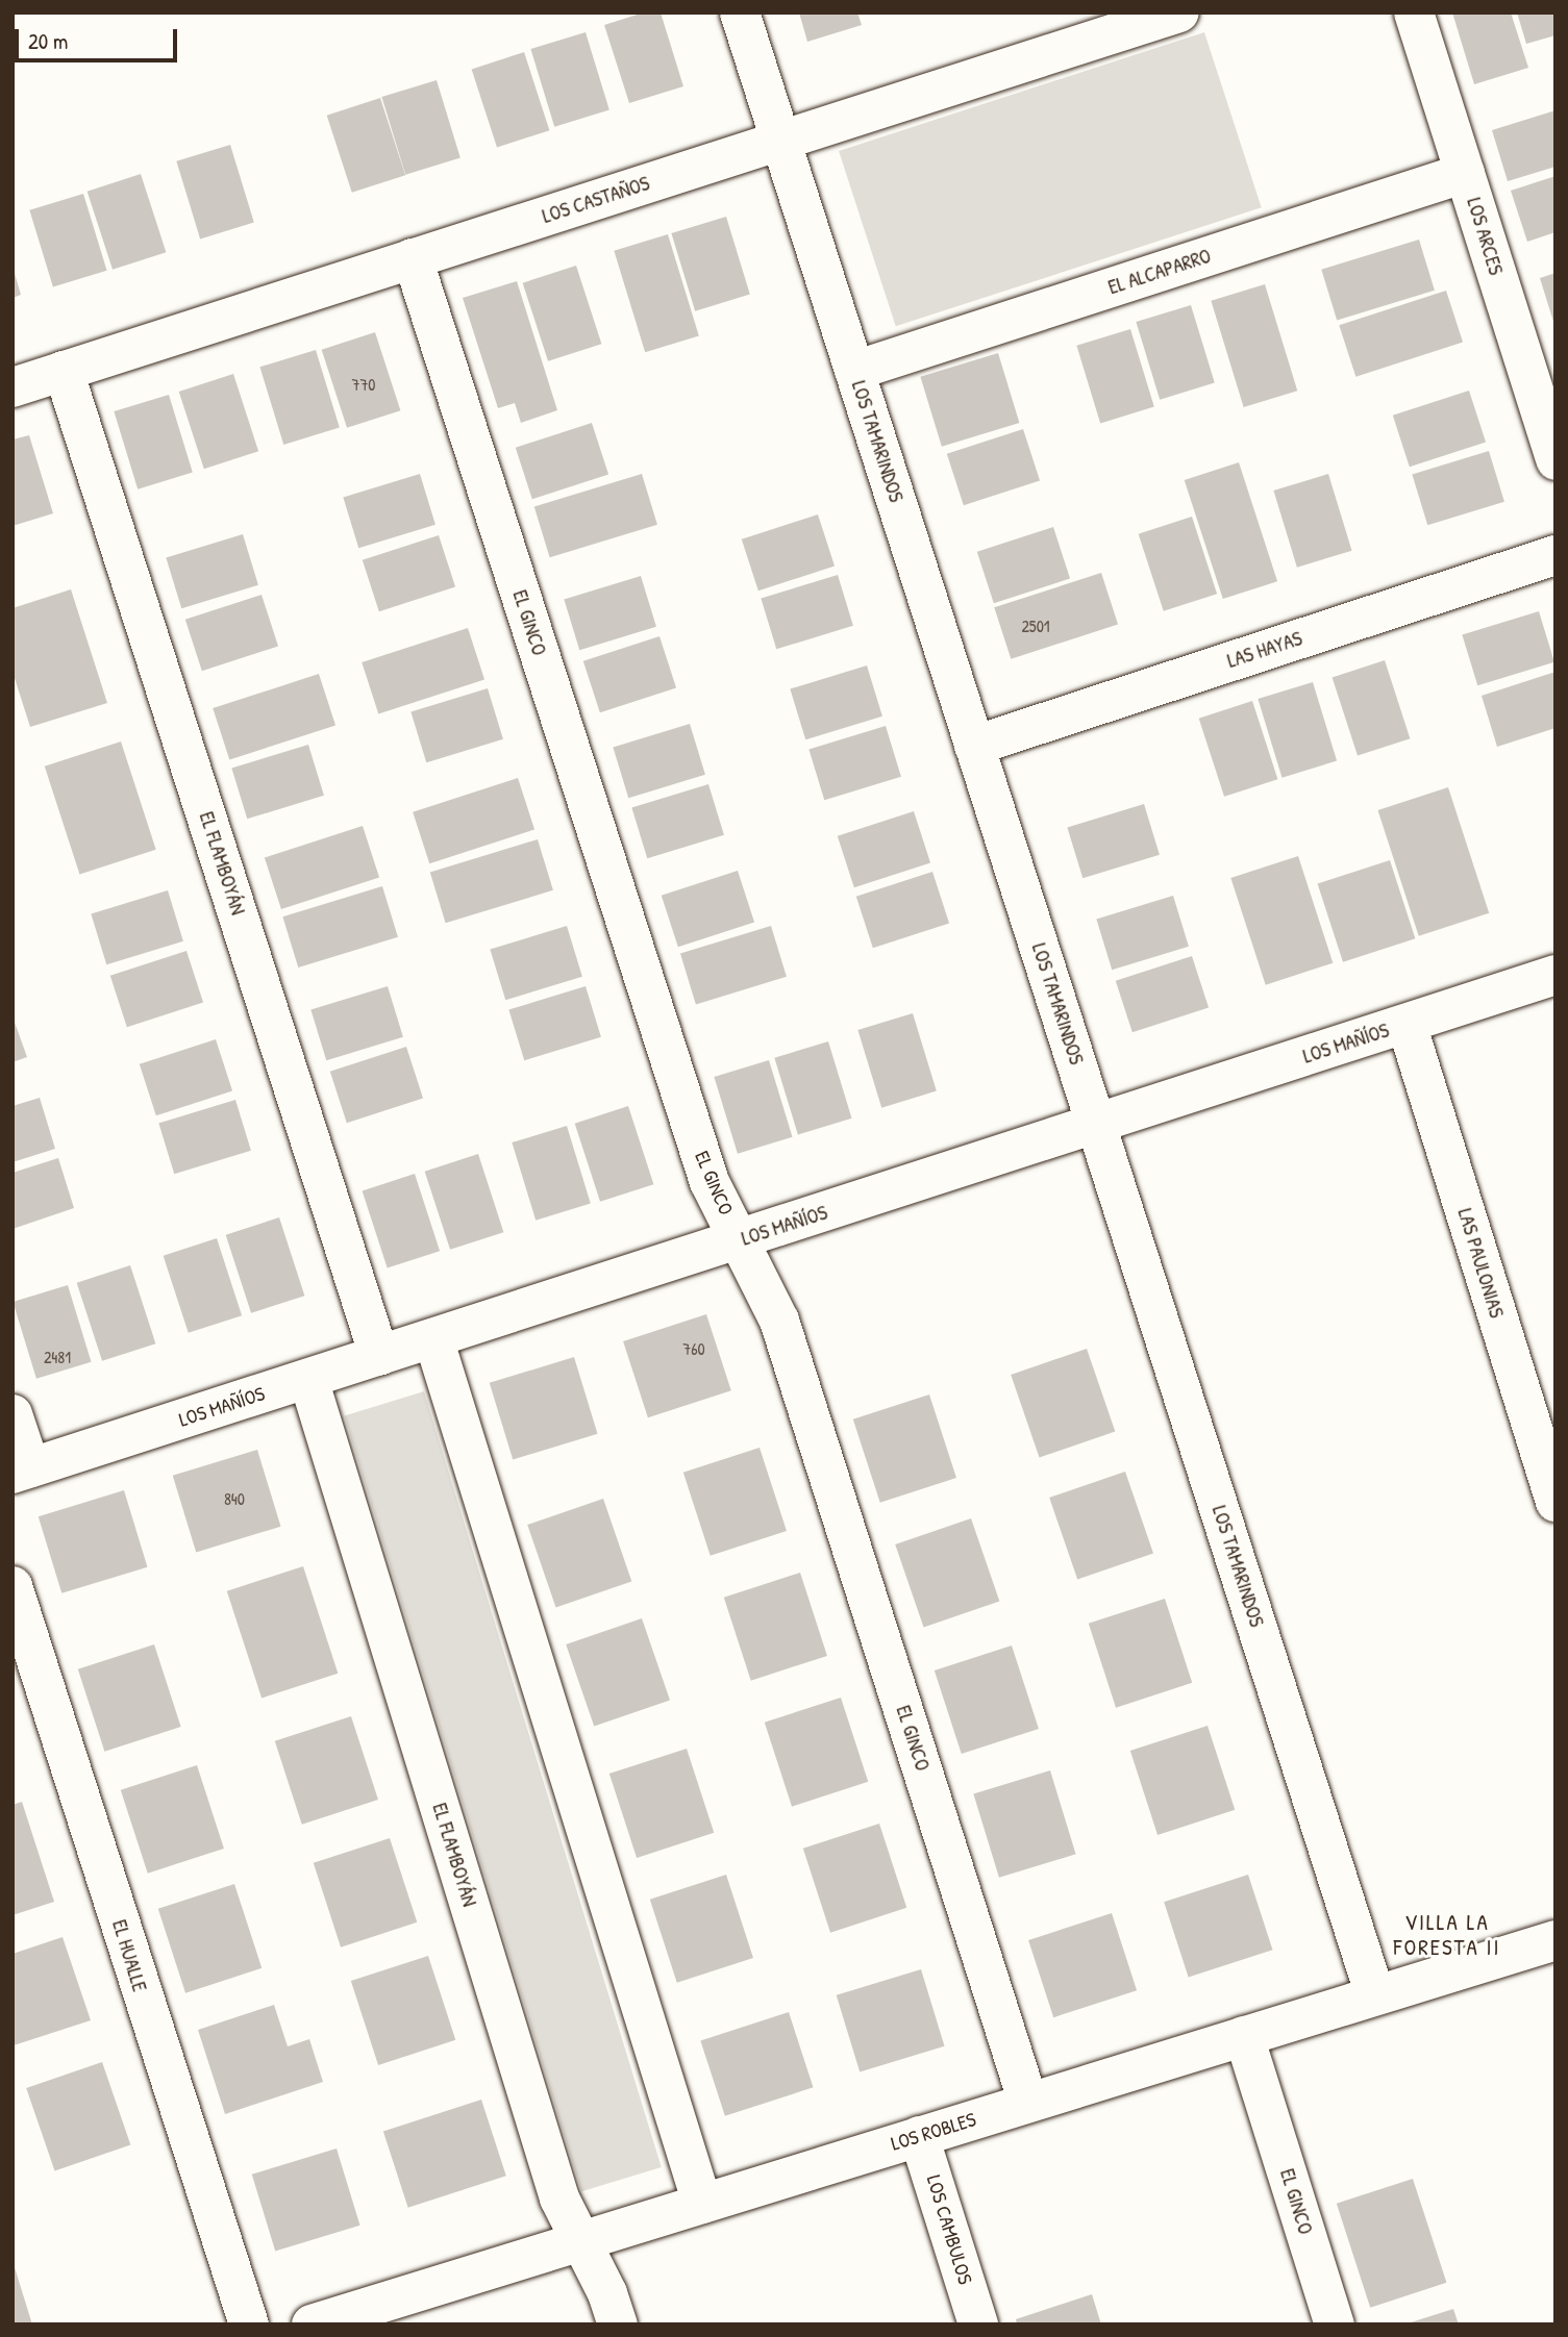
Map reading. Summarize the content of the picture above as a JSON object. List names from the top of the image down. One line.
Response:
{"streets":{"street":["LOS CASTAÑOS","LOS ARCES","EL ALCAPARRO","LOS TAMARINDOS","EL GINCO","LAS HAYAS","EL FLAMBOYÁN","LOS MAÑÍOS","LAS PAULONIAS","EL HUALLE","LOS ROBLES","LOS CAMBULOS"]},"crossings":[["LOS CASTAÑOS","LOS TAMARINDOS"],["LOS CASTAÑOS","EL GINCO"],["LOS CASTAÑOS","EL FLAMBOYÁN"],["LOS ARCES","EL ALCAPARRO"],["EL ALCAPARRO","LOS TAMARINDOS"],["LOS TAMARINDOS","LAS HAYAS"],["LOS TAMARINDOS","LOS MAÑÍOS"],["LOS TAMARINDOS","LOS ROBLES"],["EL GINCO","LOS MAÑÍOS"],["EL GINCO","LOS ROBLES"],["EL FLAMBOYÁN","LOS MAÑÍOS"],["EL FLAMBOYÁN","LOS ROBLES"],["LOS MAÑÍOS","LAS PAULONIAS"],["LOS ROBLES","LOS CAMBULOS"]],"districts":["VILLA LA FORESTA II"],"house_numbers":["770","2501","760","2481","840"],"scale_bar":"20 m"}
